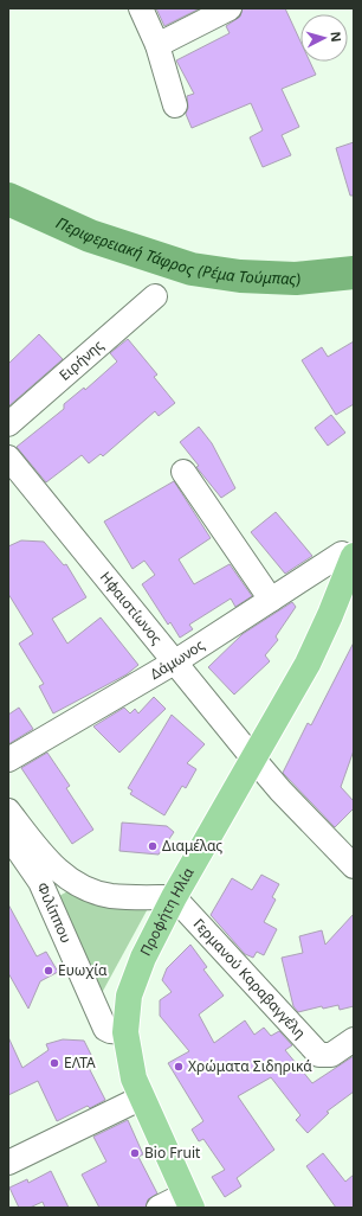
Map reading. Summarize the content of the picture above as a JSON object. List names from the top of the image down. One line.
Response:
{"streets":{"main road":["Προφήτη Ηλία"],"street":["Ειρήνης","Ηφαιστίωνος","Δάμωνος","Φιλίππου","Γερμανού Καραβαγγέλη"]},"crossings":[["Ηφαιστίωνος","Δάμωνος"],["Ηφαιστίωνος","Προφήτη Ηλία"],["Δάμωνος","Προφήτη Ηλία"],["Προφήτη Ηλία","Φιλίππου"],["Προφήτη Ηλία","Γερμανού Καραβαγγέλη"],["Φιλίππου","Γερμανού Καραβαγγέλη"]],"water":["Περιφερειακή Τάφρος (Ρέμα Τούμπας)"],"places":["Διαμέλας","Ευωχία","ΕΛΤΑ","Χρώματα Σιδηρικά","Bio Fruit"],"north":"right"}
